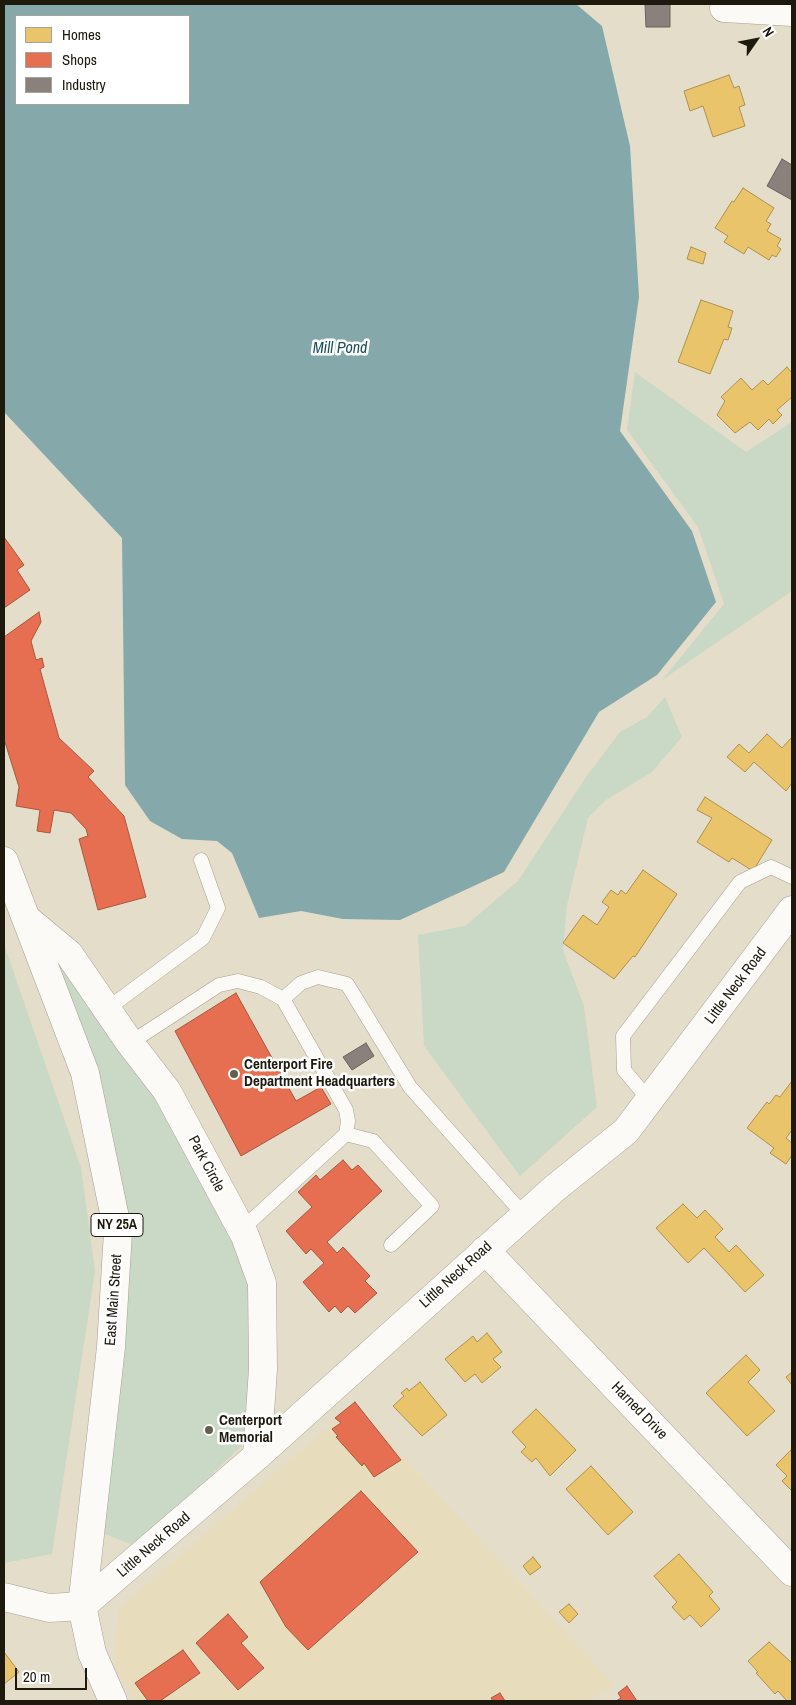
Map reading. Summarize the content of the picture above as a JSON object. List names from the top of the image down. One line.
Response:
{"streets":{"street":["Little Neck Road","Park Circle","NY 25A","East Main Street","Harned Drive"]},"crossings":[["Little Neck Road","Park Circle"],["Little Neck Road","NY 25A"],["Little Neck Road","East Main Street"],["Little Neck Road","Harned Drive"],["Park Circle","East Main Street"],["NY 25A","East Main Street"]],"water":["Mill Pond"],"places":["Centerport Fire Department Headquarters","Centerport Memorial"],"legend":["Homes","Shops","Industry"],"scale_bar":"20 m","north":"top right"}
